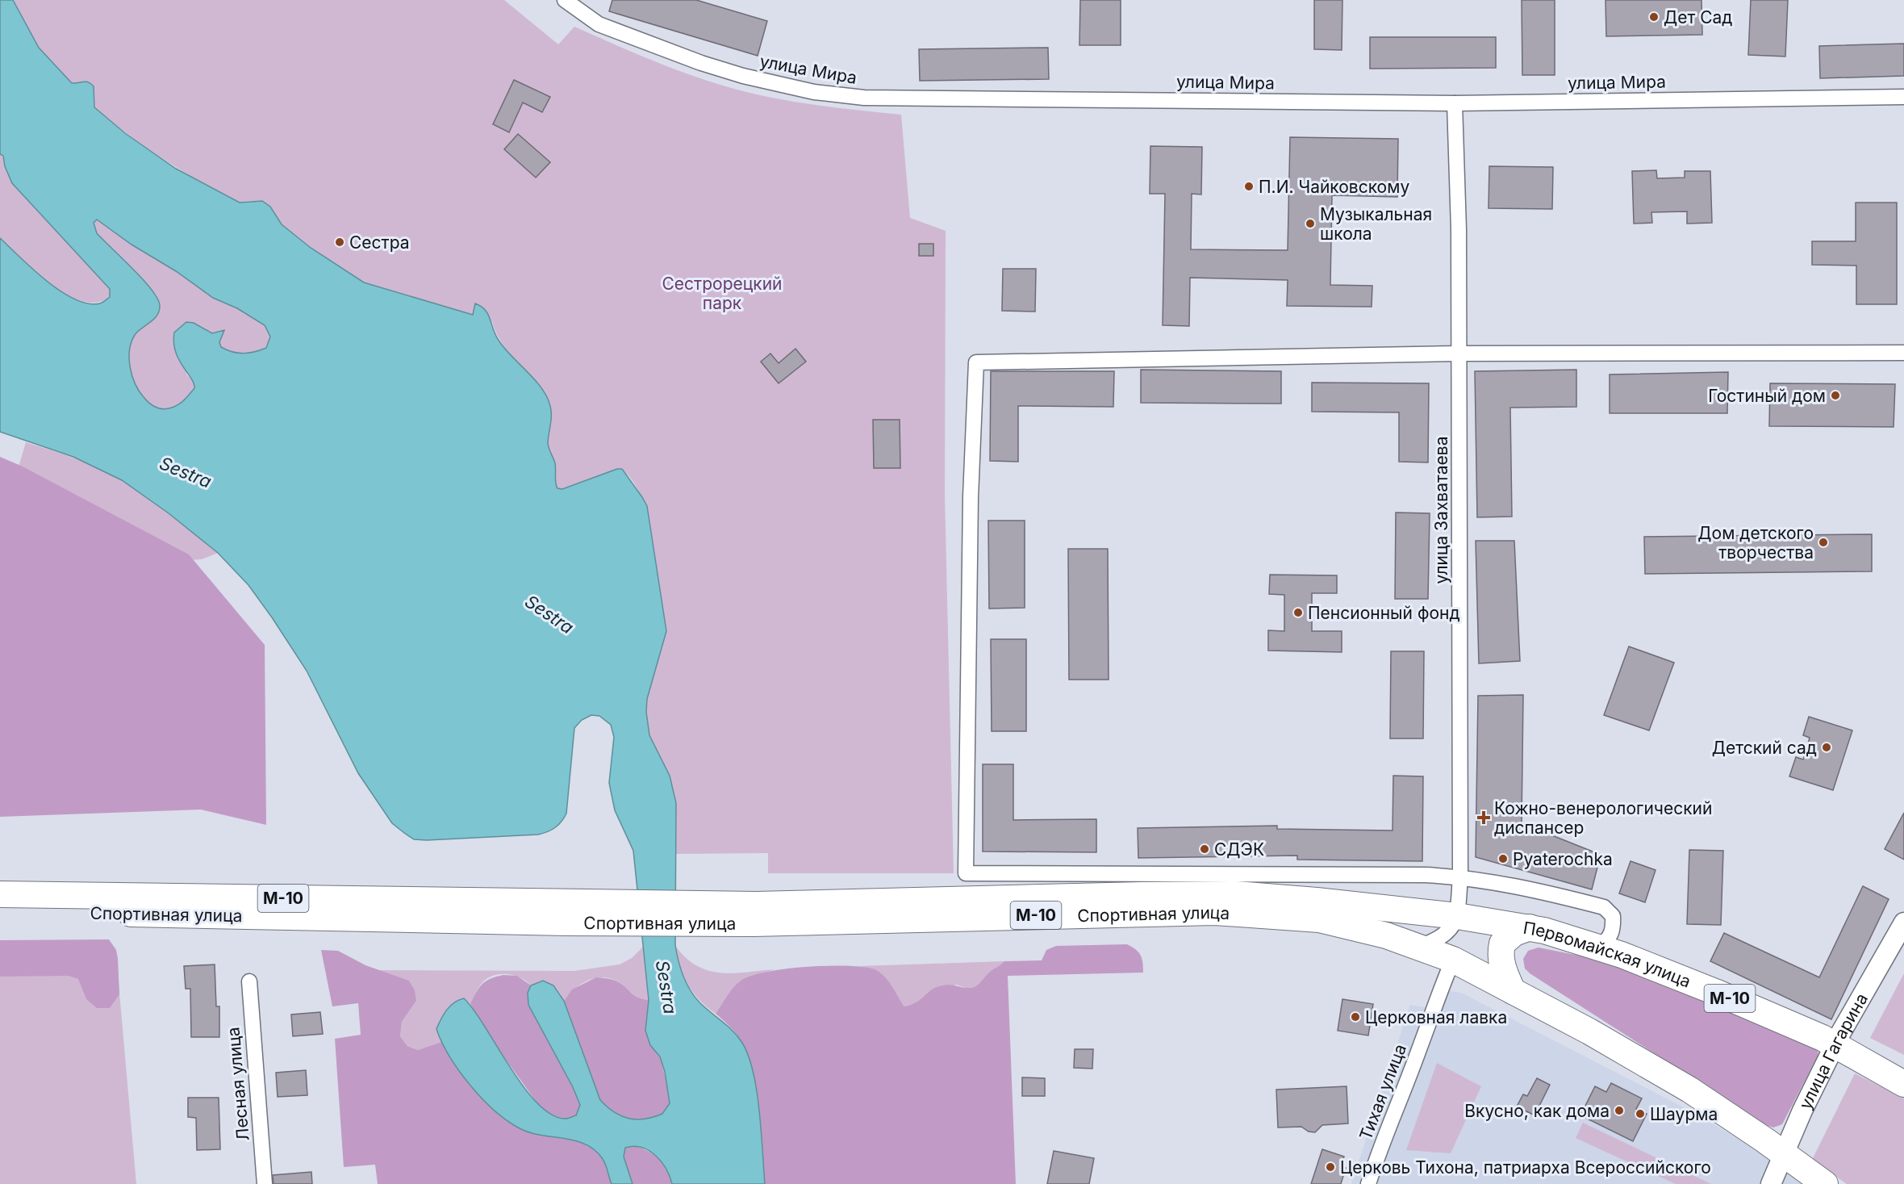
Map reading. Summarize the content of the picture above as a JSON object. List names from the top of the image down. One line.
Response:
{"streets":{"highway":["М-10","Спортивная улица","Первомайская улица"],"street":["улица Мира","улица Захватаева","улица Гагарина","Лесная улица","Тихая улица"]},"crossings":[["улица Мира","улица Захватаева"],["улица Захватаева","Первомайская улица"],["М-10","Спортивная улица"],["М-10","Первомайская улица"],["М-10","улица Гагарина"],["М-10","Тихая улица"],["Спортивная улица","Первомайская улица"],["Первомайская улица","улица Гагарина"]],"water":["Sestra"],"parks":["Сестрорецкий парк"],"places":{"other":["Дет Сад","П.И. Чайковскому","Музыкальная школа","Сестра","Гостиный дом","Дом детского творчества","Пенсионный фонд","Детский сад","СДЭК","Pyaterochka","Церковная лавка","Вкусно, как дома","Шаурма","Церковь Тихона, патриарха Всероссийского"],"health":["Кожно-венерологический диспансер"]}}
